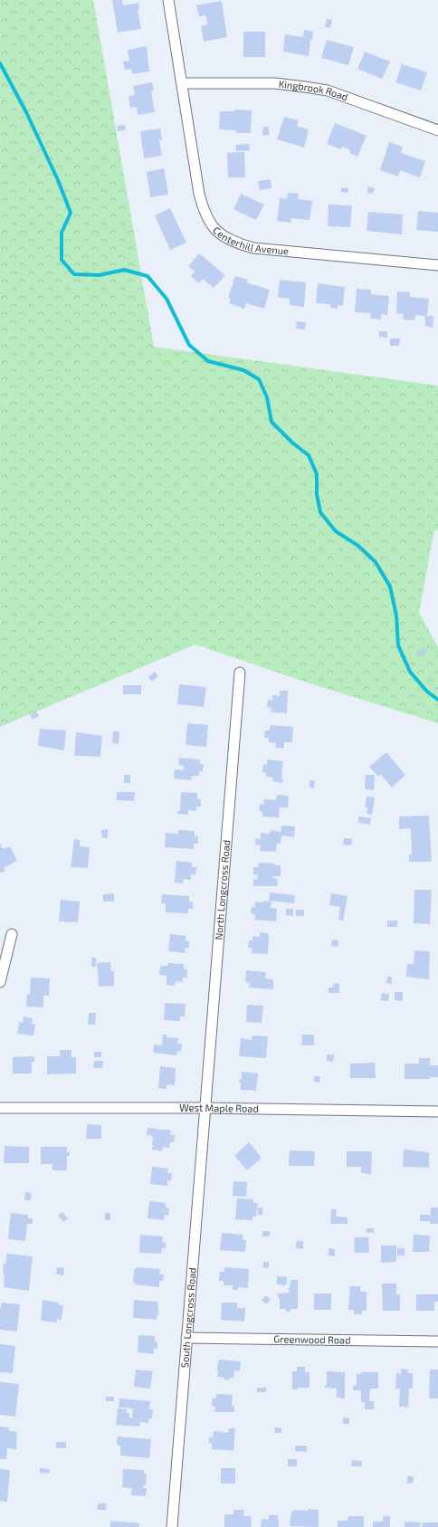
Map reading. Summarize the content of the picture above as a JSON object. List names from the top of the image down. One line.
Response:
{"streets":{"street":["Kingbrook Road","Centerhill Avenue","North Longcross Road","West Maple Road","South Longcross Road","Greenwood Road"]},"crossings":[["Kingbrook Road","Centerhill Avenue"],["North Longcross Road","West Maple Road"],["North Longcross Road","South Longcross Road"],["West Maple Road","South Longcross Road"],["South Longcross Road","Greenwood Road"]]}
